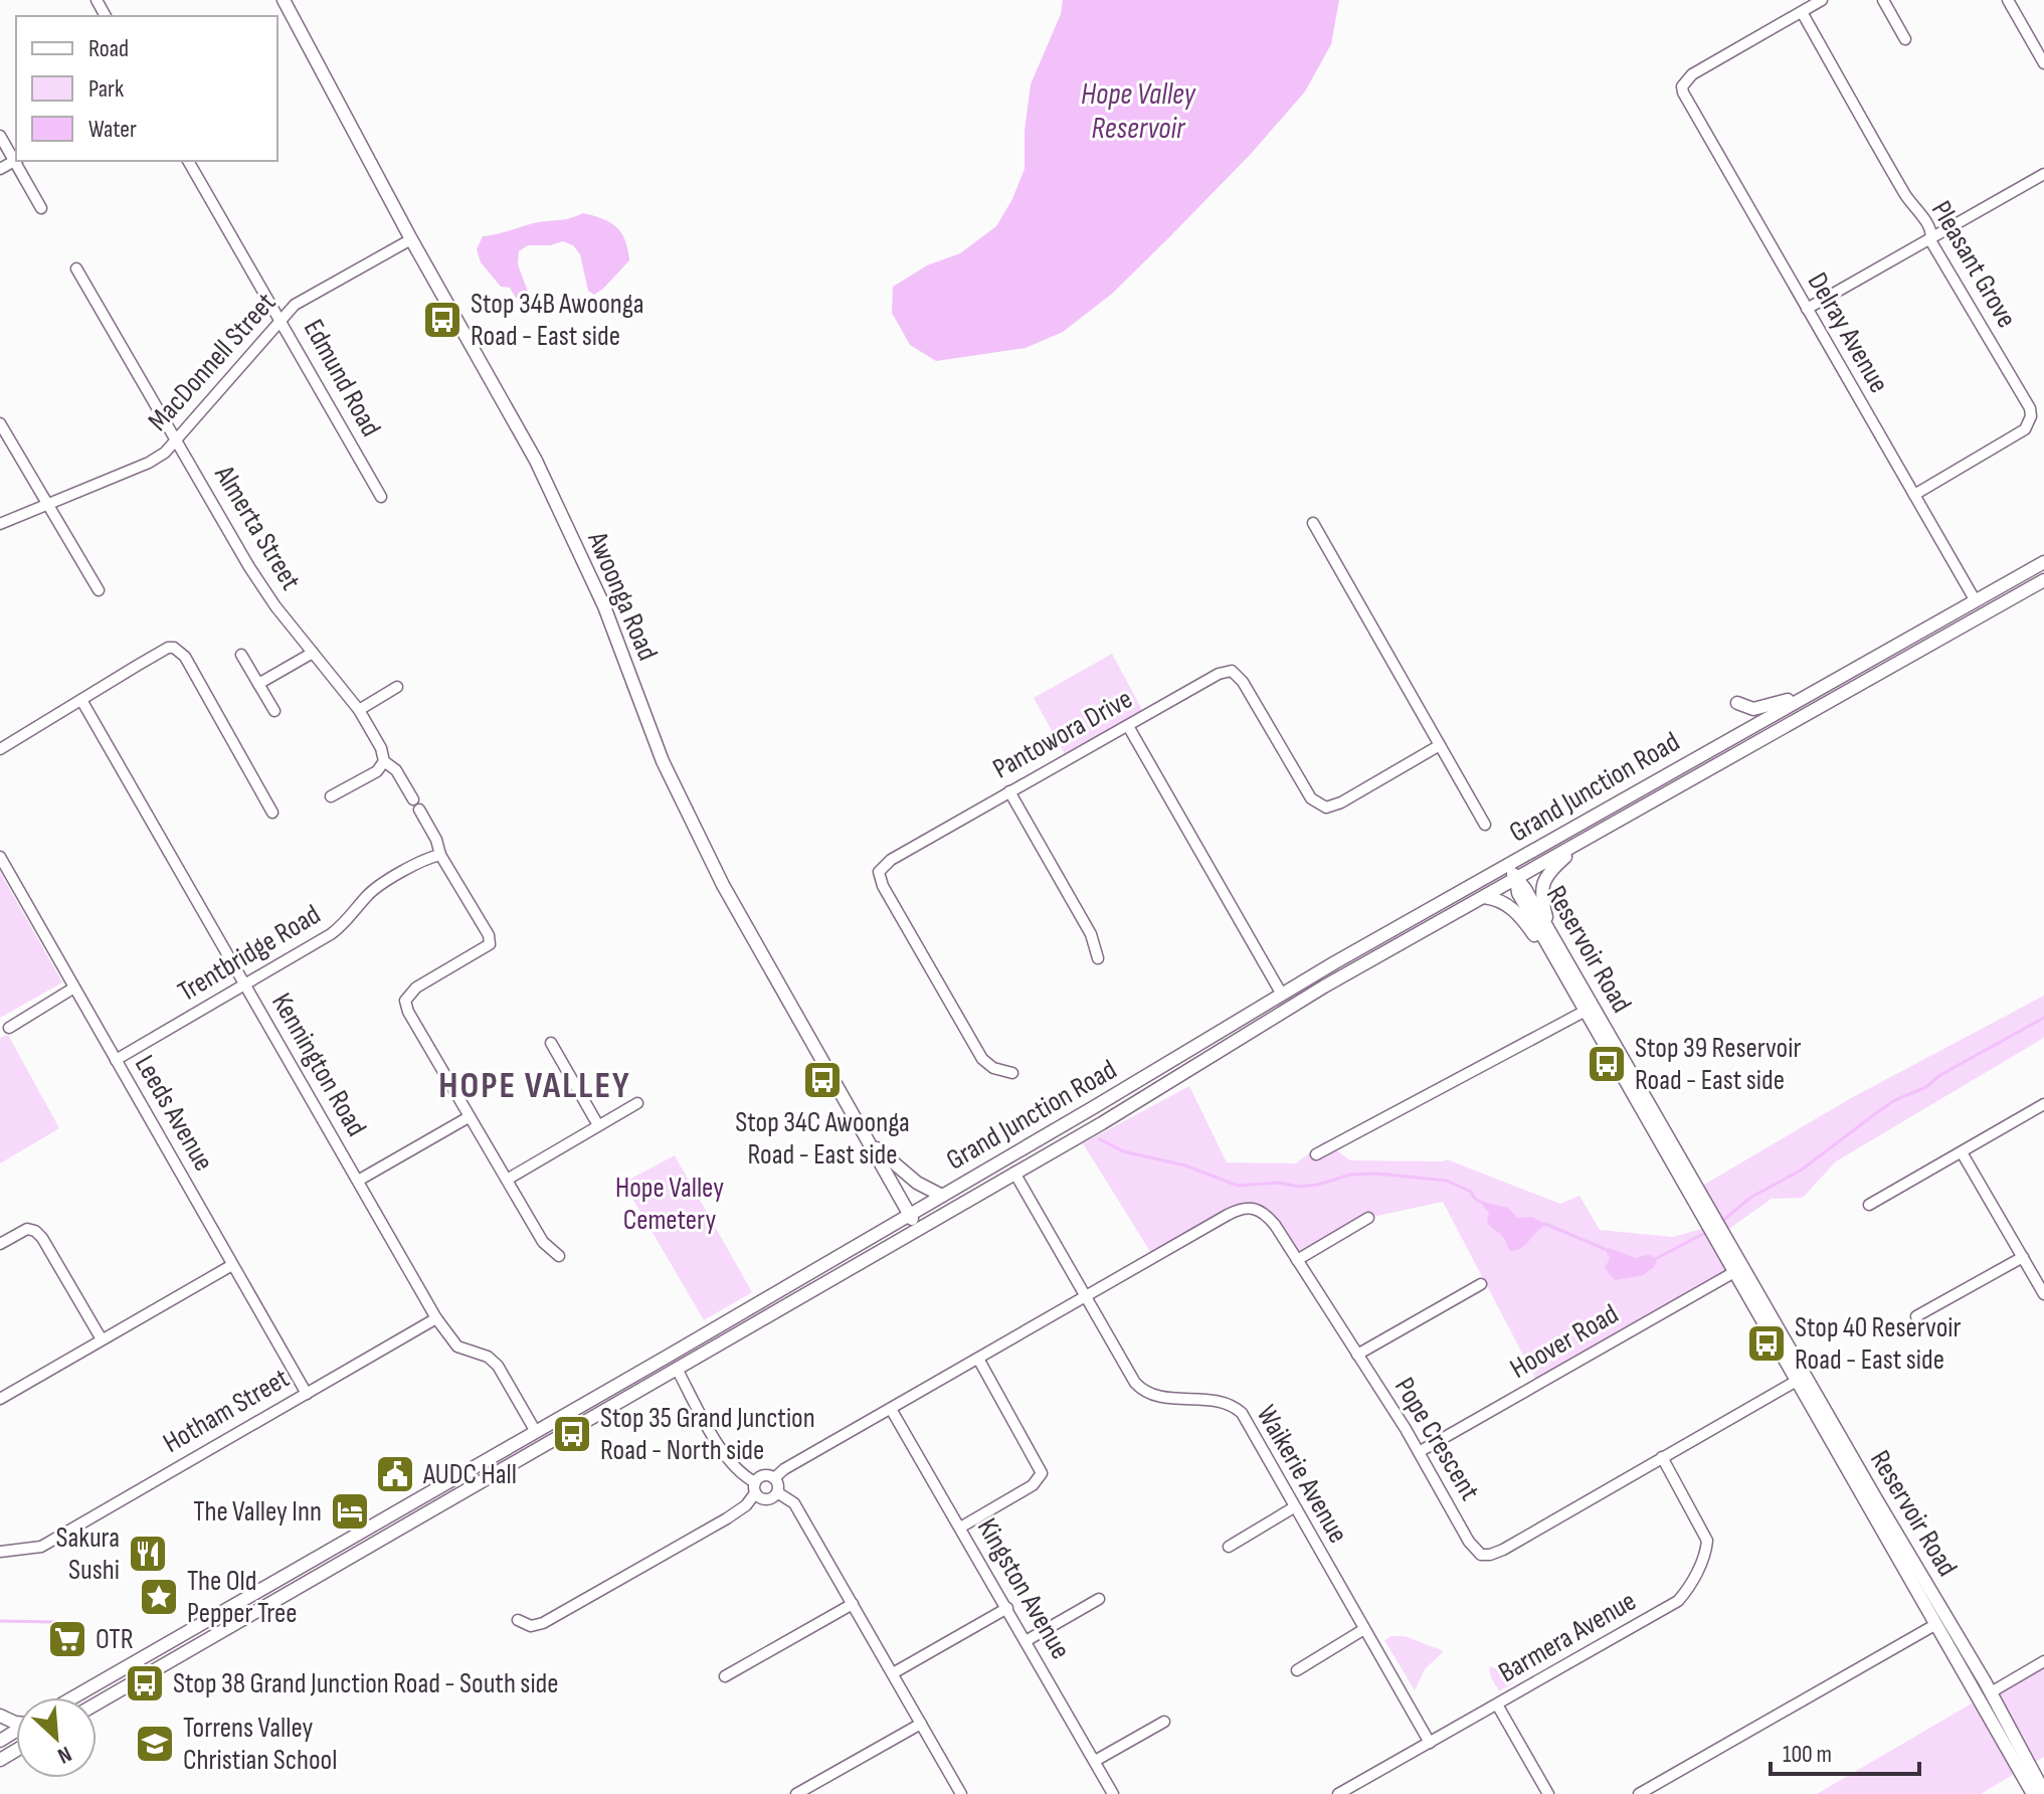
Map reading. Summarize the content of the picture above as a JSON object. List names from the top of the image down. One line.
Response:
{"streets":{"main road":["Awoonga Road","Grand Junction Road","Reservoir Road"],"street":["Pleasant Grove","Delray Avenue","MacDonnell Street","Edmund Road","Almerta Street","Pantowora Drive","Trentbridge Road","Kennington Road","Leeds Avenue","Hoover Road","Hotham Street","Pope Crescent","Waikerie Avenue","Kingston Avenue","Barmera Avenue"]},"crossings":[["Pleasant Grove","Delray Avenue"],["Delray Avenue","Grand Junction Road"],["MacDonnell Street","Edmund Road"],["MacDonnell Street","Almerta Street"],["MacDonnell Street","Awoonga Road"],["Almerta Street","Trentbridge Road"],["Awoonga Road","Grand Junction Road"],["Grand Junction Road","Reservoir Road"],["Grand Junction Road","Kennington Road"],["Grand Junction Road","Waikerie Avenue"],["Reservoir Road","Hoover Road"],["Reservoir Road","Pope Crescent"],["Trentbridge Road","Kennington Road"],["Trentbridge Road","Leeds Avenue"],["Kennington Road","Hotham Street"],["Leeds Avenue","Hotham Street"],["Hoover Road","Pope Crescent"],["Pope Crescent","Waikerie Avenue"],["Pope Crescent","Kingston Avenue"],["Pope Crescent","Barmera Avenue"],["Waikerie Avenue","Barmera Avenue"]],"districts":["HOPE VALLEY"],"water":["Hope Valley Reservoir"],"parks":["Hope Valley Cemetery"],"places":{"bus stop":["Stop 34B Awoonga Road - East side","Stop 39 Reservoir Road - East side","Stop 34C Awoonga Road - East side","Stop 40 Reservoir Road - East side","Stop 35 Grand Junction Road - North side","Stop 38 Grand Junction Road - South side"],"public building":["AUDC Hall"],"hotel":["The Valley Inn"],"restaurant":["Sakura Sushi"],"place":["The Old Pepper Tree"],"supermarket":["OTR"],"school or university":["Torrens Valley Christian School"]},"legend":["Road","Park","Water"],"scale_bar":"100 m","north":"bottom right"}
